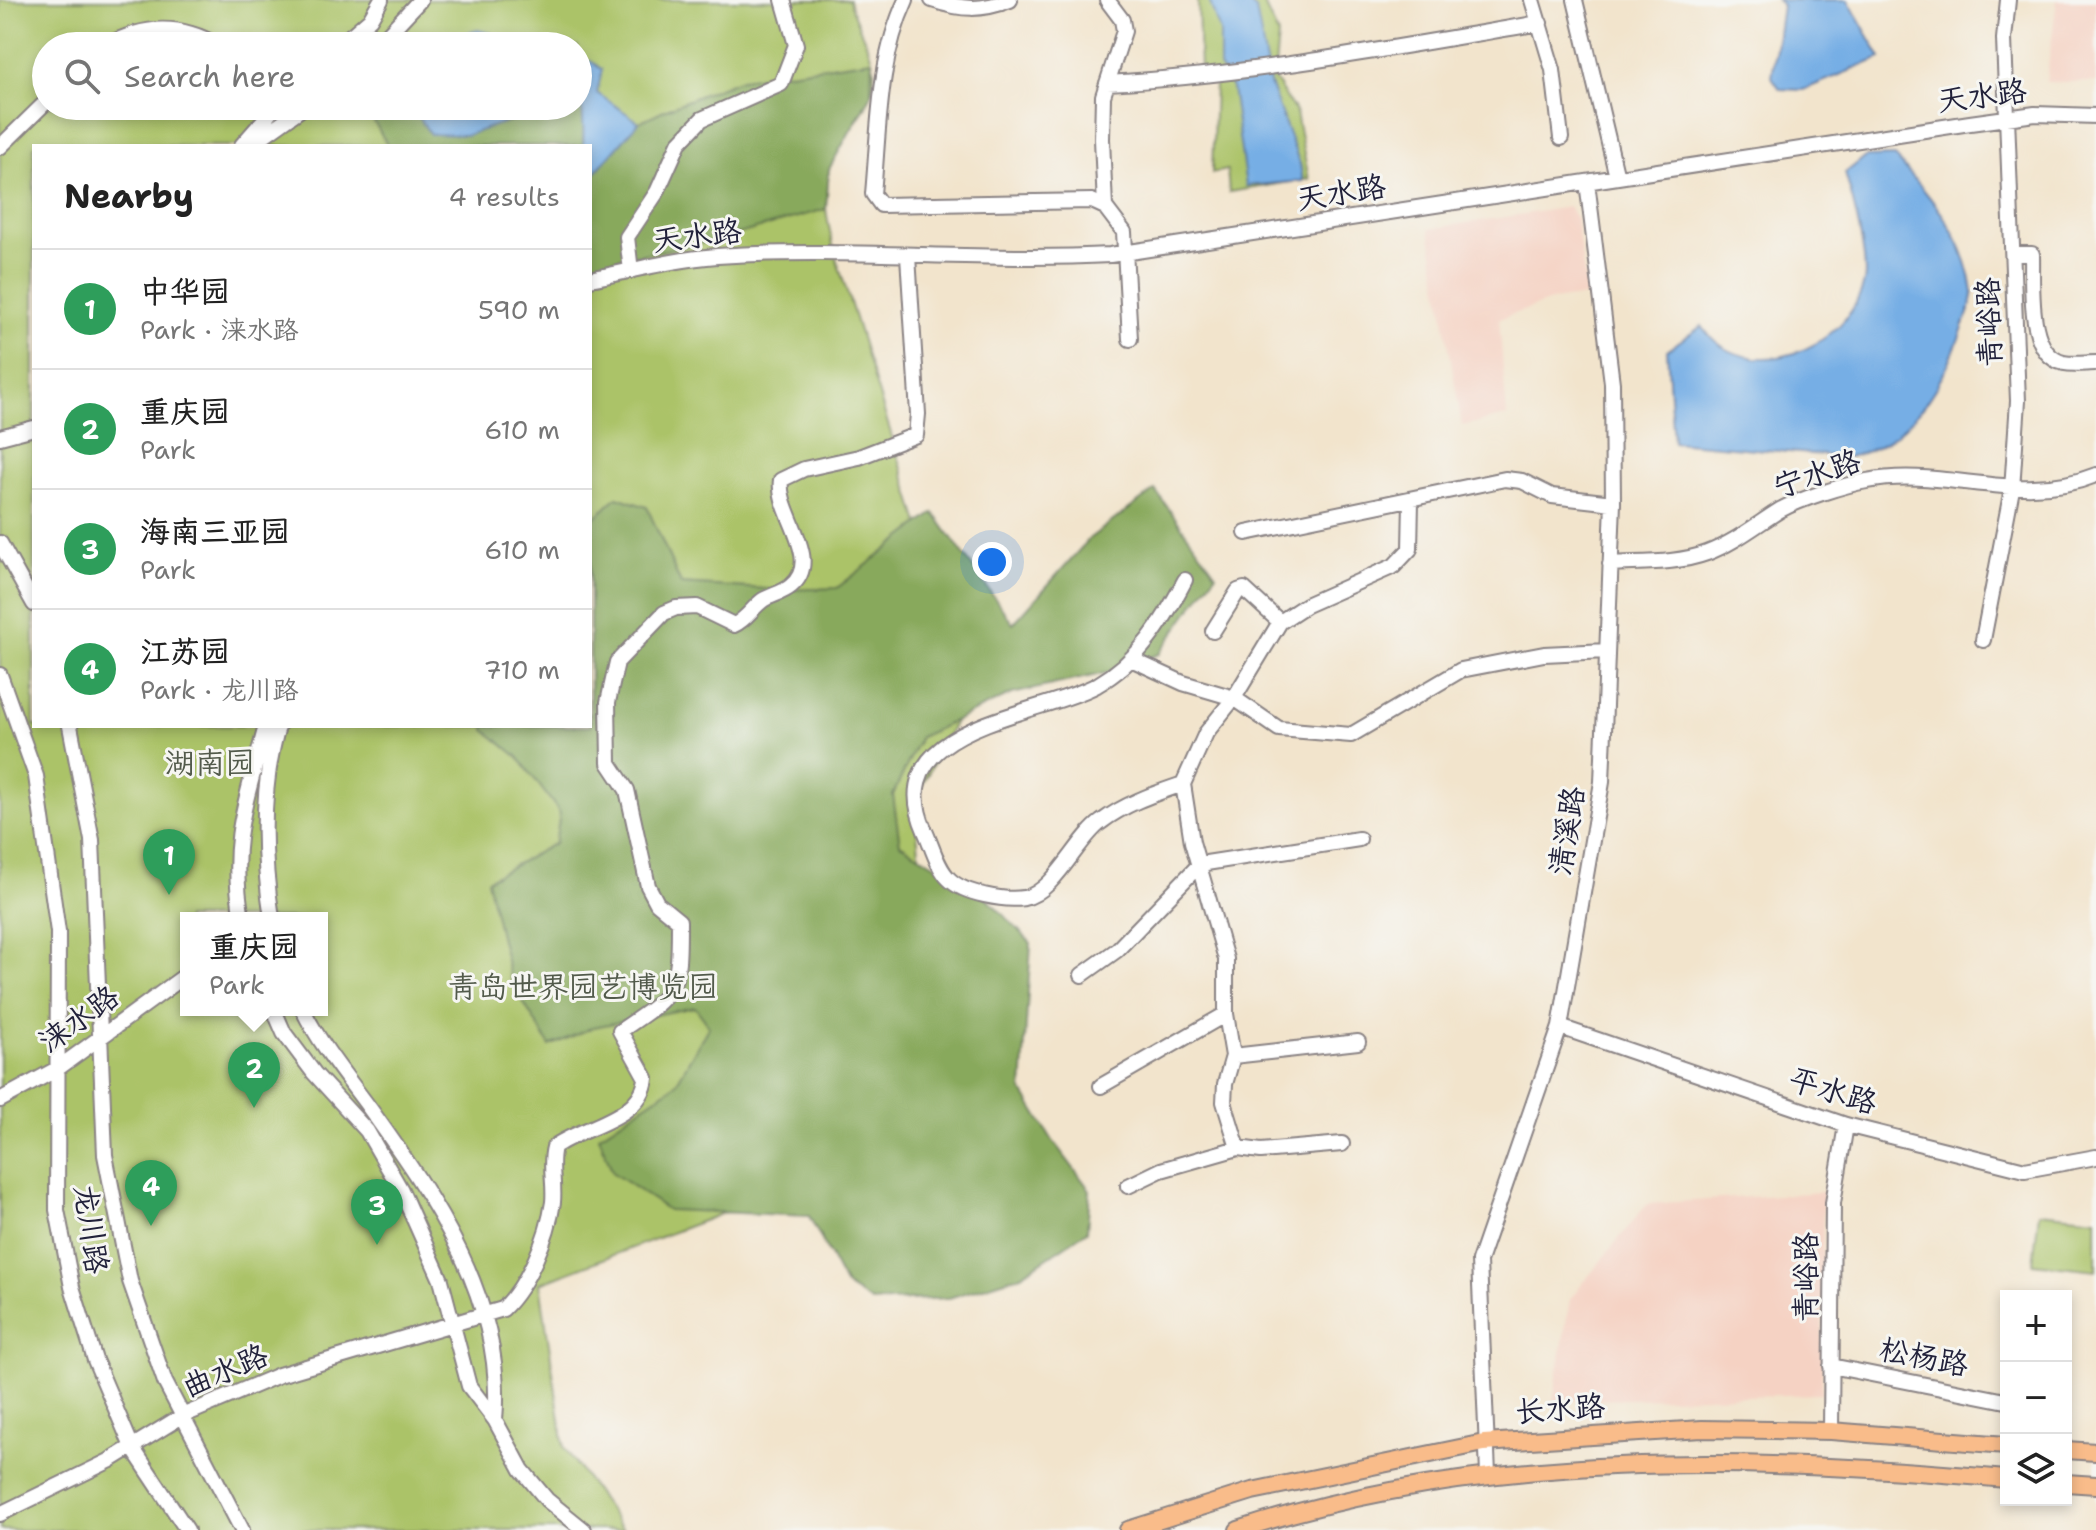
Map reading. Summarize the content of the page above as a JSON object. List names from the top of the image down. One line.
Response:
{"streets":{"main road":["长水路"],"street":["天水路","青峪路","宁水路","清溪路","涞水路","平水路","龙川路","松杨路","曲水路"]},"crossings":[["天水路","青峪路"],["天水路","清溪路"],["天水路","曲水路"],["青峪路","宁水路"],["青峪路","平水路"],["青峪路","松杨路"],["青峪路","长水路"],["宁水路","清溪路"],["清溪路","平水路"],["清溪路","长水路"],["涞水路","龙川路"],["龙川路","曲水路"]],"parks":["湖南园","青岛世界园艺博览园"],"page":{"search":"Search here","heading":["Nearby","4 results"],"list":[{"mark":"1","name":"中华园","note":"Park · 涞水路","value":"590 m"},{"mark":"2","name":"重庆园","note":"Park","value":"610 m"},{"mark":"3","name":"海南三亚园","note":"Park","value":"610 m"},{"mark":"4","name":"江苏园","note":"Park · 龙川路","value":"710 m"}],"pins":["1","2","4","3"],"popup":["重庆园","Park"],"map_buttons":["+","−"]}}
